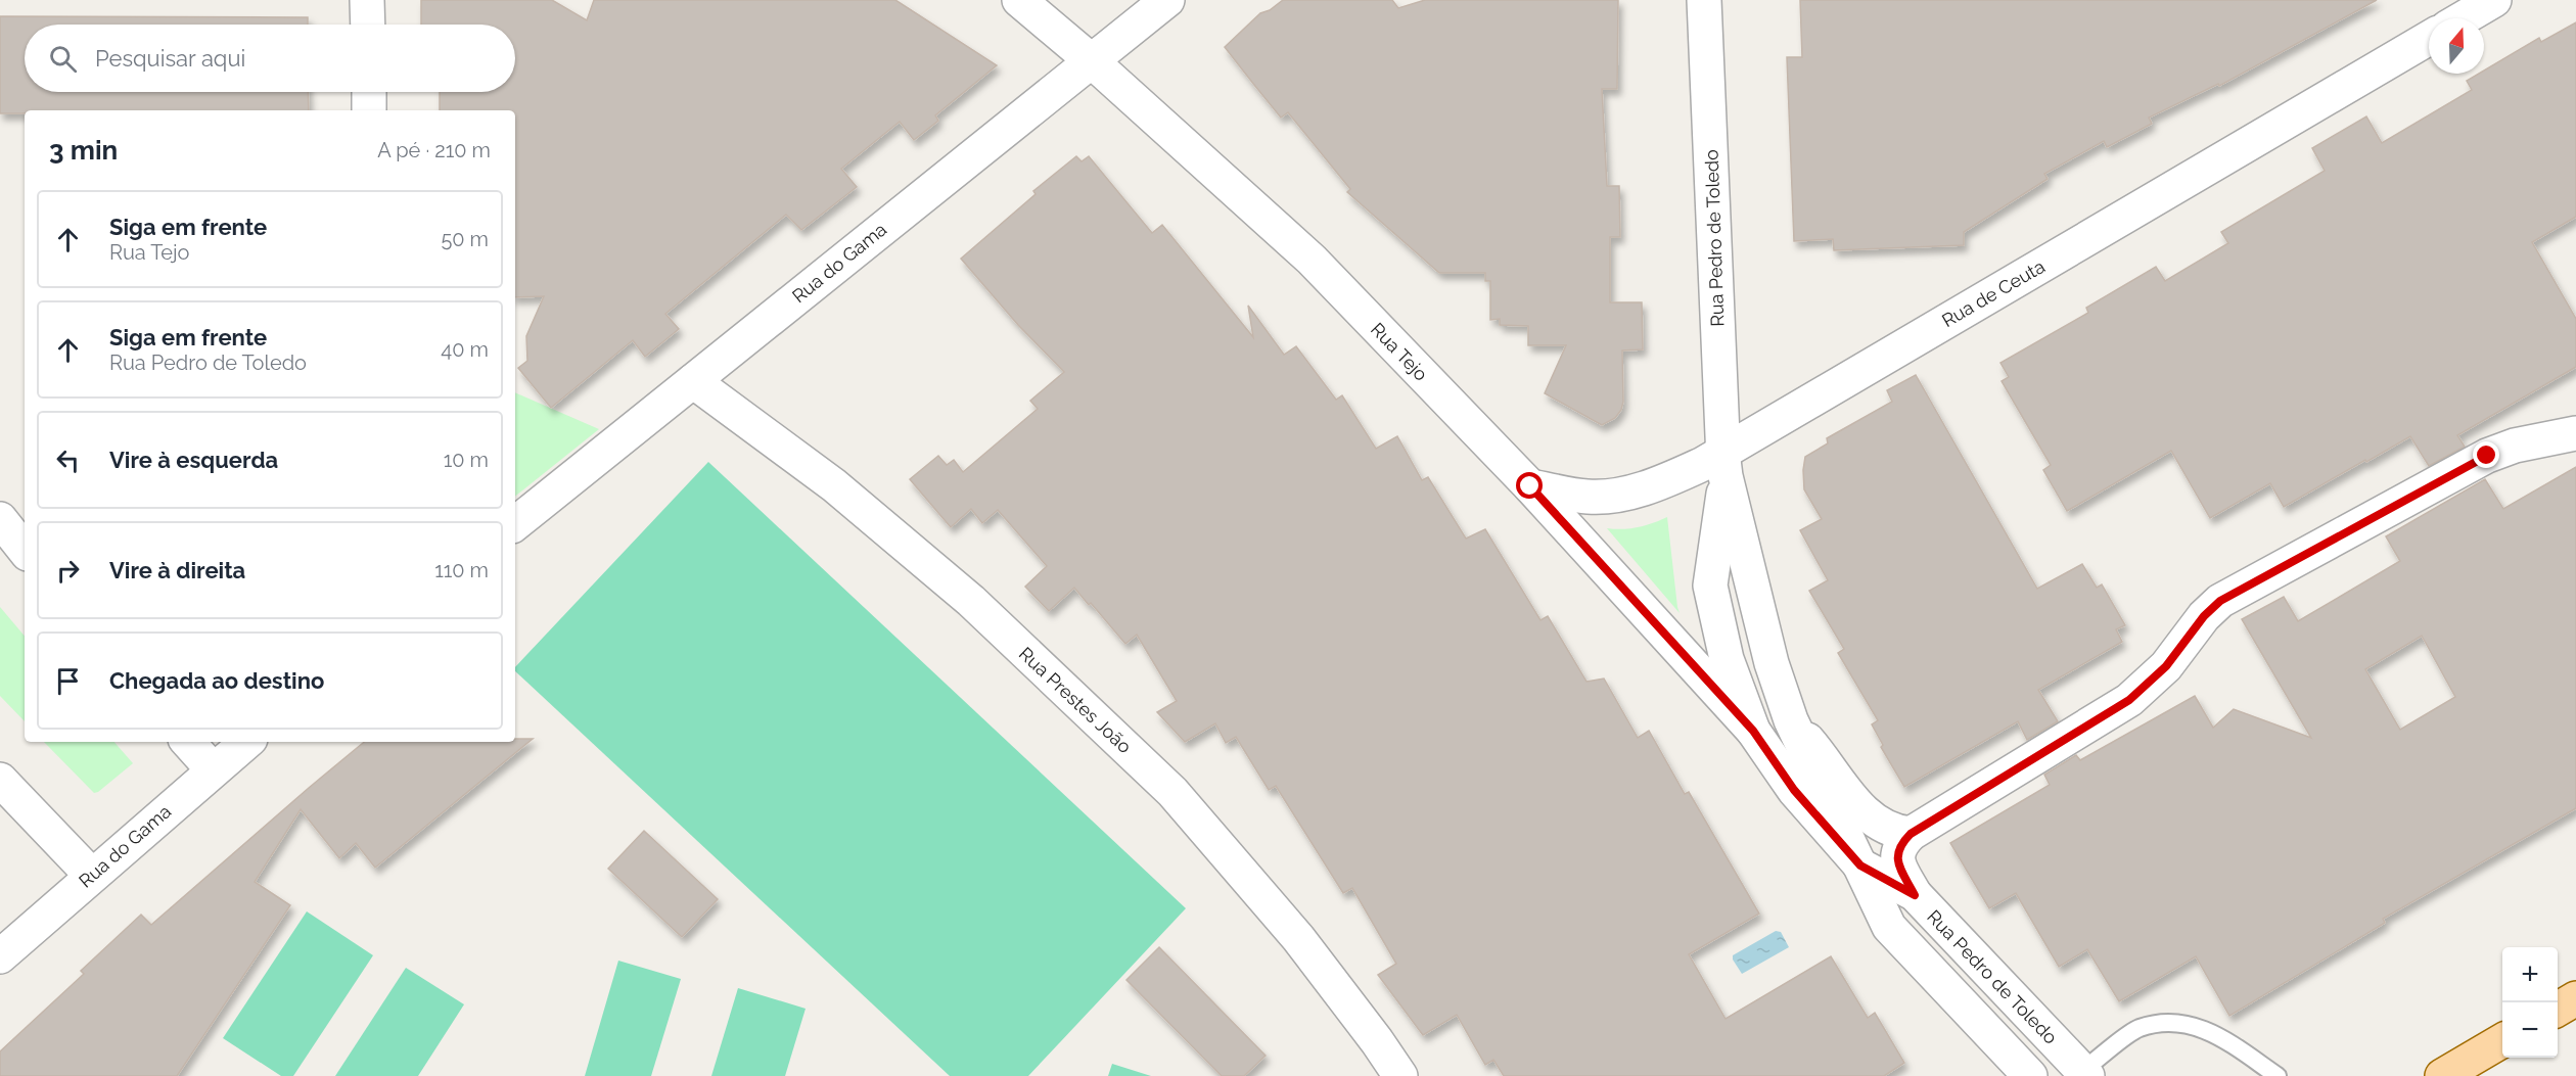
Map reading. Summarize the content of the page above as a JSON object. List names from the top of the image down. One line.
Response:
{"streets":{"street":["Rua Pedro de Toledo","Rua do Gama","Rua de Ceuta","Rua Tejo","Rua Prestes João"]},"crossings":[["Rua Pedro de Toledo","Rua de Ceuta"],["Rua Pedro de Toledo","Rua Tejo"],["Rua do Gama","Rua Tejo"],["Rua do Gama","Rua Prestes João"],["Rua de Ceuta","Rua Tejo"]],"north":"top","page":{"search":"Pesquisar aqui","heading":["3 min","A pé · 210 m"],"list":[["Siga em frente","Rua Tejo","50 m"],["Siga em frente","Rua Pedro de Toledo","40 m"],["Vire à esquerda","10 m"],["Vire à direita","110 m"],"Chegada ao destino"],"map_buttons":["+","−"]}}
